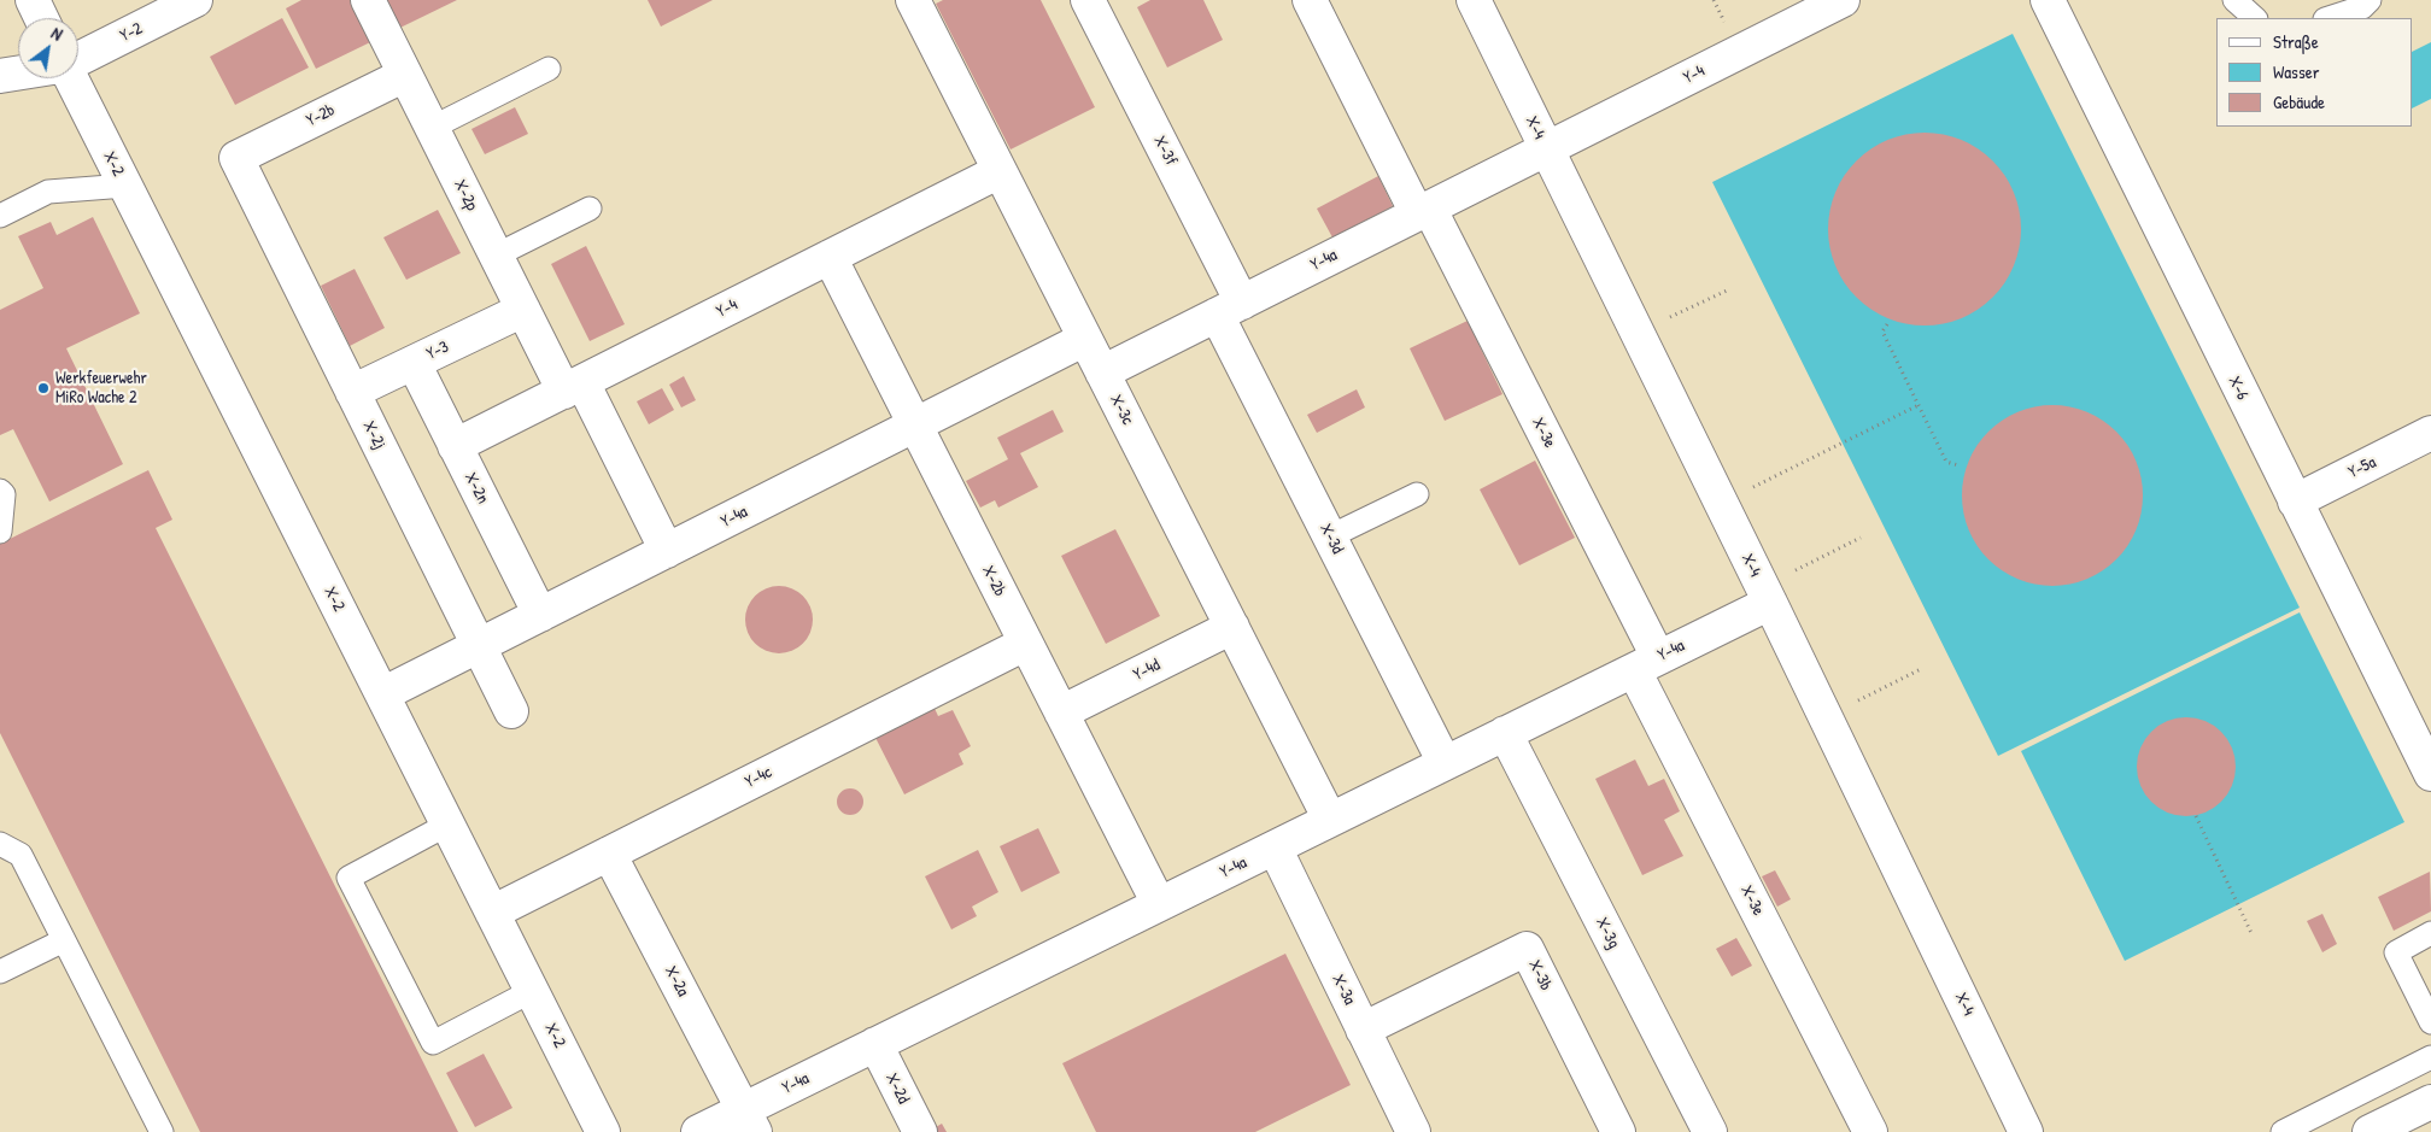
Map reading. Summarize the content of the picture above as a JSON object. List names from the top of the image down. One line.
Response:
{"streets":{"street":["Y-2","Y-4","Y-2b","X-4","X-3f","X-2","X-2p","Y-4a","Y-3","X-6","X-3c","X-3e","X-2j","Y-5a","X-2n","X-3d","X-2b","Y-4d","Y-4c","X-3g","X-3b","X-2a","X-3a","X-2d"]},"crossings":[["Y-4","X-4"],["Y-4","X-2p"],["Y-4","Y-4a"],["Y-4","X-3c"],["Y-4","X-2n"],["Y-4","X-2b"],["Y-2b","X-2p"],["Y-2b","X-2j"],["X-4","Y-4a"],["X-3f","Y-4a"],["X-3f","X-3d"],["X-2","Y-4a"],["X-2","Y-4c"],["X-2p","Y-4a"],["X-2p","Y-3"],["Y-4a","X-3c"],["Y-4a","X-3e"],["Y-4a","X-2j"],["Y-4a","X-2n"],["Y-4a","X-3d"],["Y-4a","X-2b"],["Y-4a","X-3g"],["Y-4a","X-2a"],["Y-4a","X-3a"],["Y-4a","X-2d"],["Y-3","X-2j"],["Y-3","X-2n"],["X-6","Y-5a"],["X-3c","Y-4d"],["X-2b","Y-4d"],["X-2b","Y-4c"],["Y-4c","X-2a"],["X-3b","X-3a"]],"places":["Werkfeuerwehr MiRo Wache 2"],"legend":["Straße","Wasser","Gebäude"],"north":"top right"}
